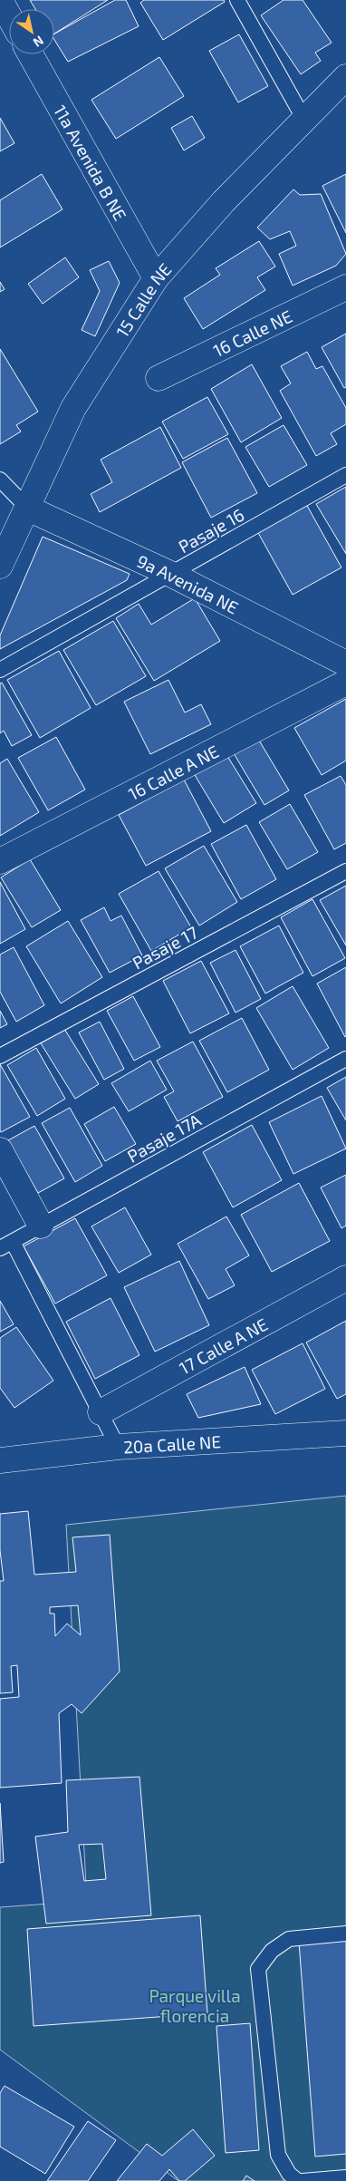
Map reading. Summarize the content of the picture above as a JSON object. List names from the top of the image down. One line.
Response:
{"streets":{"street":["11a Avenida B NE","15 Calle NE","16 Calle NE","9a Avenida NE","16 Calle A NE","17 Calle A NE","20a Calle NE"],"lane":["Pasaje 16","Pasaje 17","Pasaje 17A"]},"crossings":[["11a Avenida B NE","15 Calle NE"],["15 Calle NE","9a Avenida NE"],["Pasaje 16","9a Avenida NE"]],"parks":["Parque villa florencia"],"north":"bottom right"}
